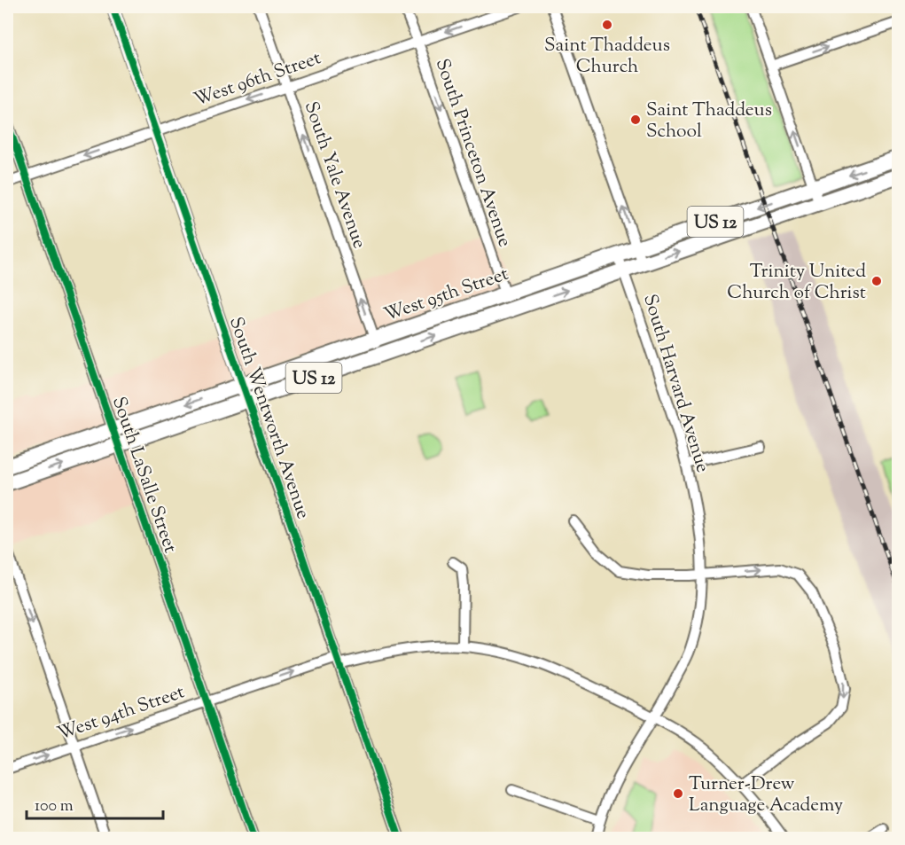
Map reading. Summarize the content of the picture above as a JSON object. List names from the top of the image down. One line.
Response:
{"streets":{"main road":["US 12","West 95th Street"],"street":["West 96th Street","South Princeton Avenue","South Yale Avenue","South Harvard Avenue","South Wentworth Avenue","South LaSalle Street","West 94th Street"]},"crossings":[["West 96th Street","South Princeton Avenue"],["West 96th Street","South Yale Avenue"],["West 96th Street","South Wentworth Avenue"],["West 96th Street","South LaSalle Street"],["South Princeton Avenue","West 95th Street"],["South Yale Avenue","West 95th Street"],["West 95th Street","South Harvard Avenue"],["West 95th Street","South Wentworth Avenue"],["West 95th Street","South LaSalle Street"],["South Harvard Avenue","West 94th Street"],["South Wentworth Avenue","West 94th Street"],["South LaSalle Street","West 94th Street"]],"one_way":["West 96th Street","South Princeton Avenue","South Yale Avenue","West 94th Street"],"places":["Saint Thaddeus Church","Saint Thaddeus School","Trinity United Church of Christ","Turner-Drew Language Academy"],"scale_bar":"100 m"}
